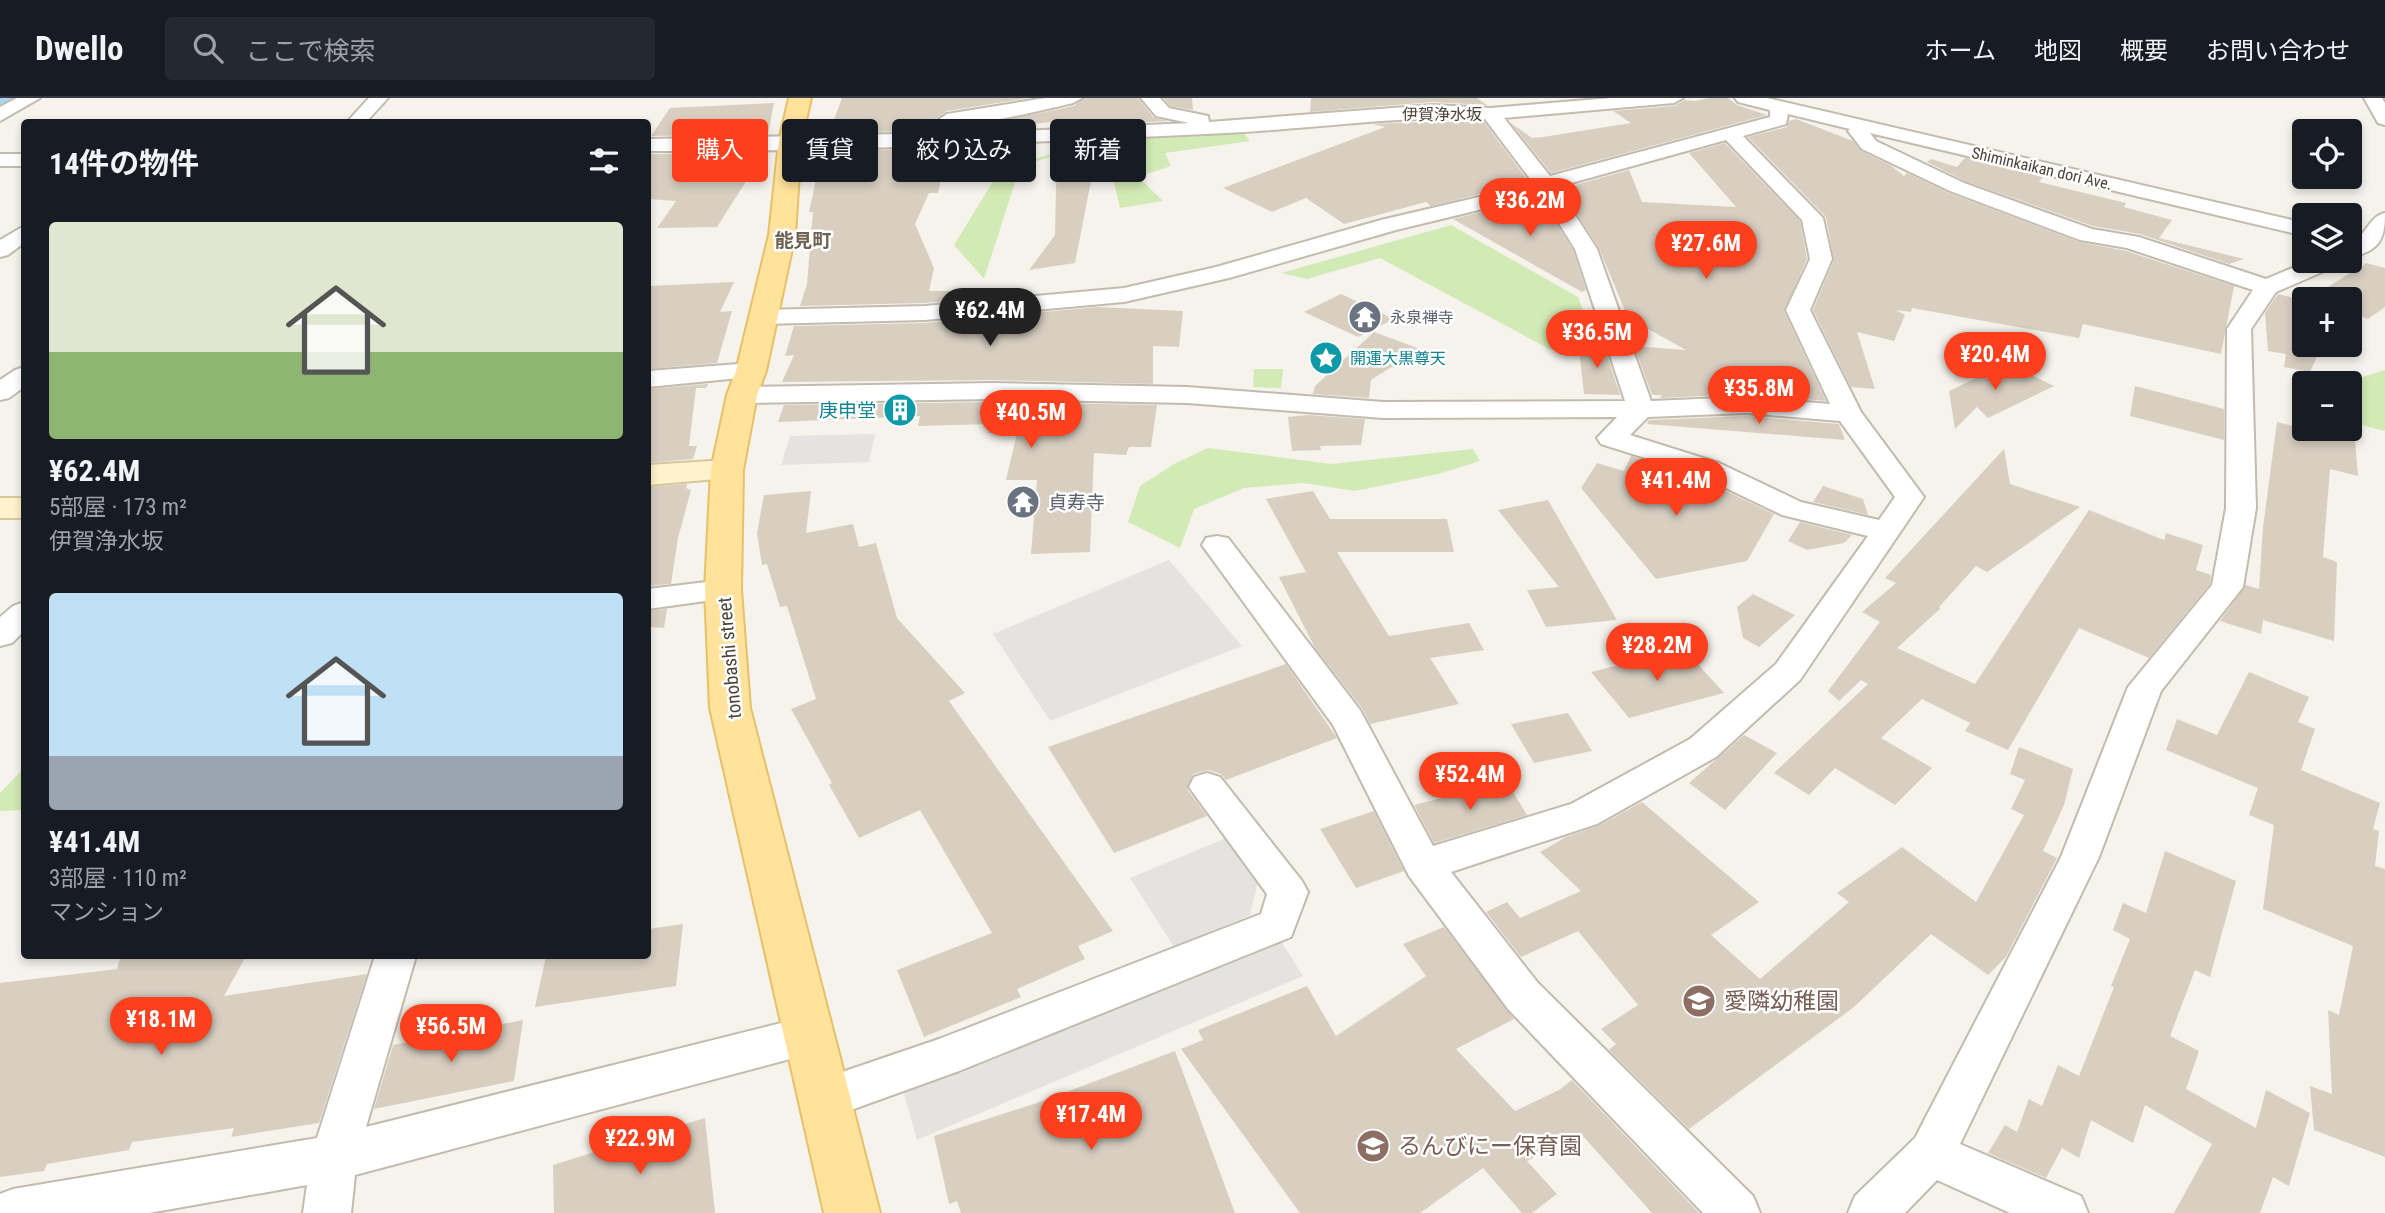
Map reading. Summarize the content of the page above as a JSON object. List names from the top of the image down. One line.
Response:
{"streets":{"main road":["tonobashi street"],"street":["伊賀浄水坂","Shiminkaikan dori Ave."]},"districts":["能見町"],"places":{"temple":["永泉禅寺","貞寿寺"],"place":["開運大黒尊天"],"building":["庚申堂"],"school or university":["愛隣幼稚園","るんびにー保育園"]},"page":{"header":"Dwello","search":"ここで検索","nav":["ホーム","地図","概要","お問い合わせ"],"map_buttons":["+","−"],"chip":["購入","賃貸","絞り込み","新着"],"heading":"14件の物件","price":["¥36.2M","¥27.6M","¥62.4M","¥36.5M","¥20.4M","¥35.8M","¥40.5M","¥41.4M","¥28.2M","¥52.4M","¥18.1M","¥56.5M","¥17.4M","¥22.9M"],"list":[{"name":"¥62.4M","note":"5部屋 · 173 m² · 伊賀浄水坂"},{"name":"¥41.4M","note":"3部屋 · 110 m² · マンション"}]}}
